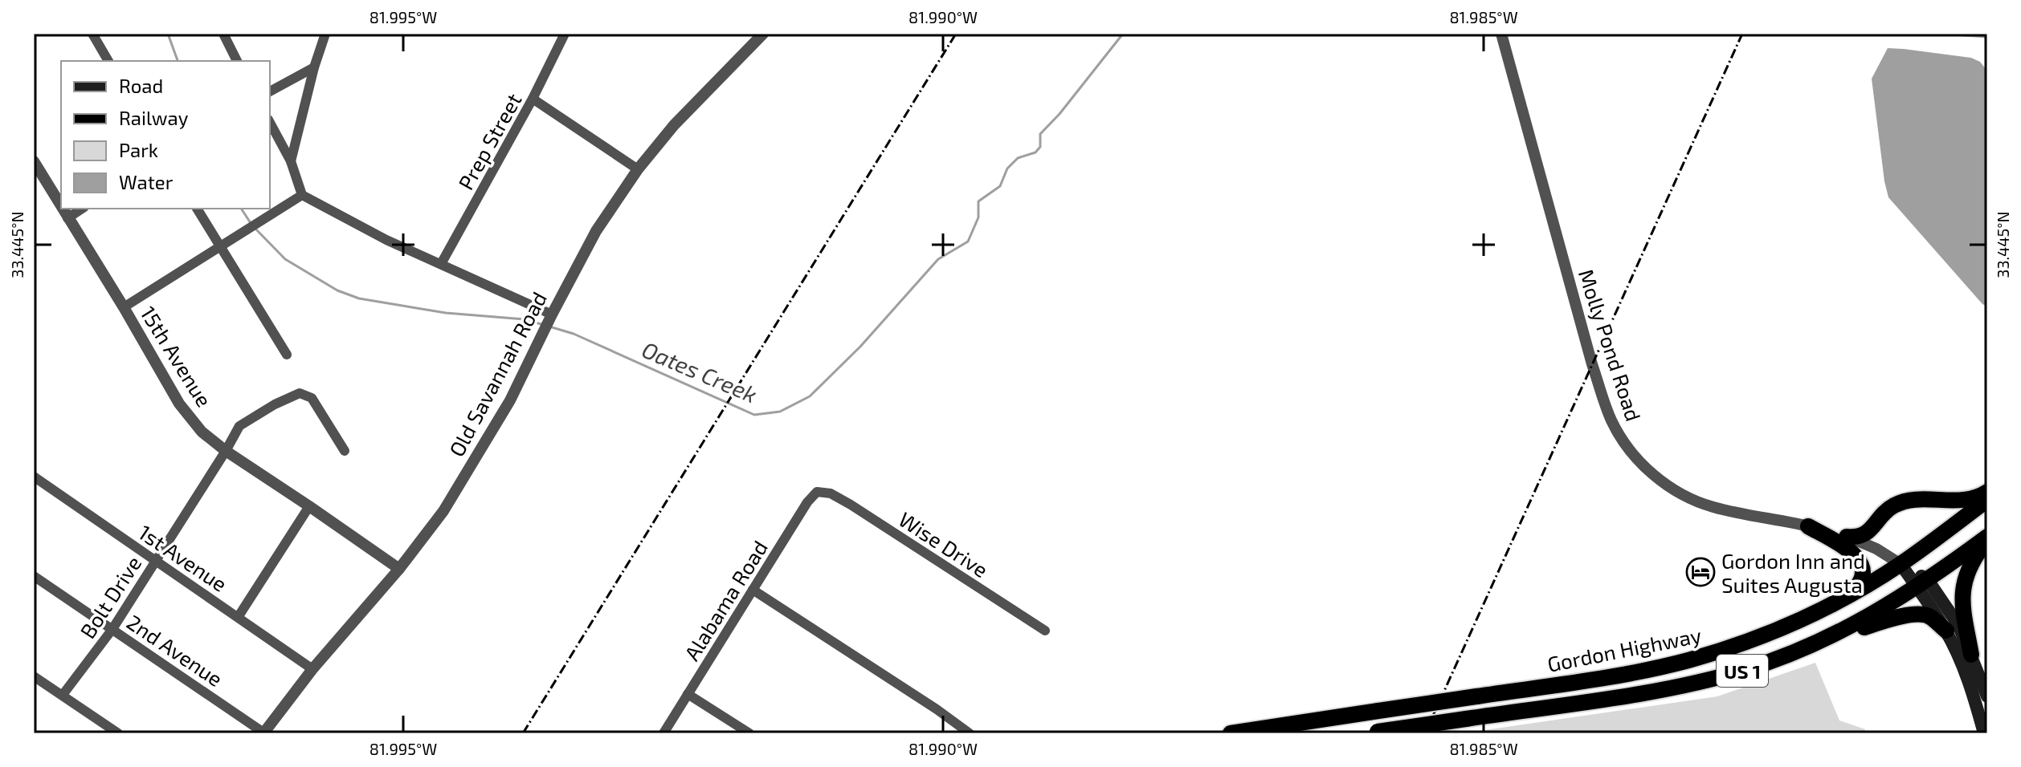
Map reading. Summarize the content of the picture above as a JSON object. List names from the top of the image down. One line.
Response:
{"streets":{"highway":["Gordon Highway","US 1"],"street":["Prep Street","Molly Pond Road","15th Avenue","Old Savannah Road","Wise Drive","1st Avenue","Bolt Drive","Alabama Road","2nd Avenue"]},"crossings":[["Molly Pond Road","Gordon Highway"],["15th Avenue","Old Savannah Road"],["15th Avenue","Bolt Drive"],["Old Savannah Road","1st Avenue"],["Old Savannah Road","2nd Avenue"],["Wise Drive","Alabama Road"],["1st Avenue","Bolt Drive"],["Bolt Drive","2nd Avenue"]],"water":["Oates Creek"],"places":{"hotel":["Gordon Inn and Suites Augusta"]},"legend":["Road","Railway","Park","Water"],"coordinates":["81.995°W","81.990°W","81.985°W","33.445°N"]}
